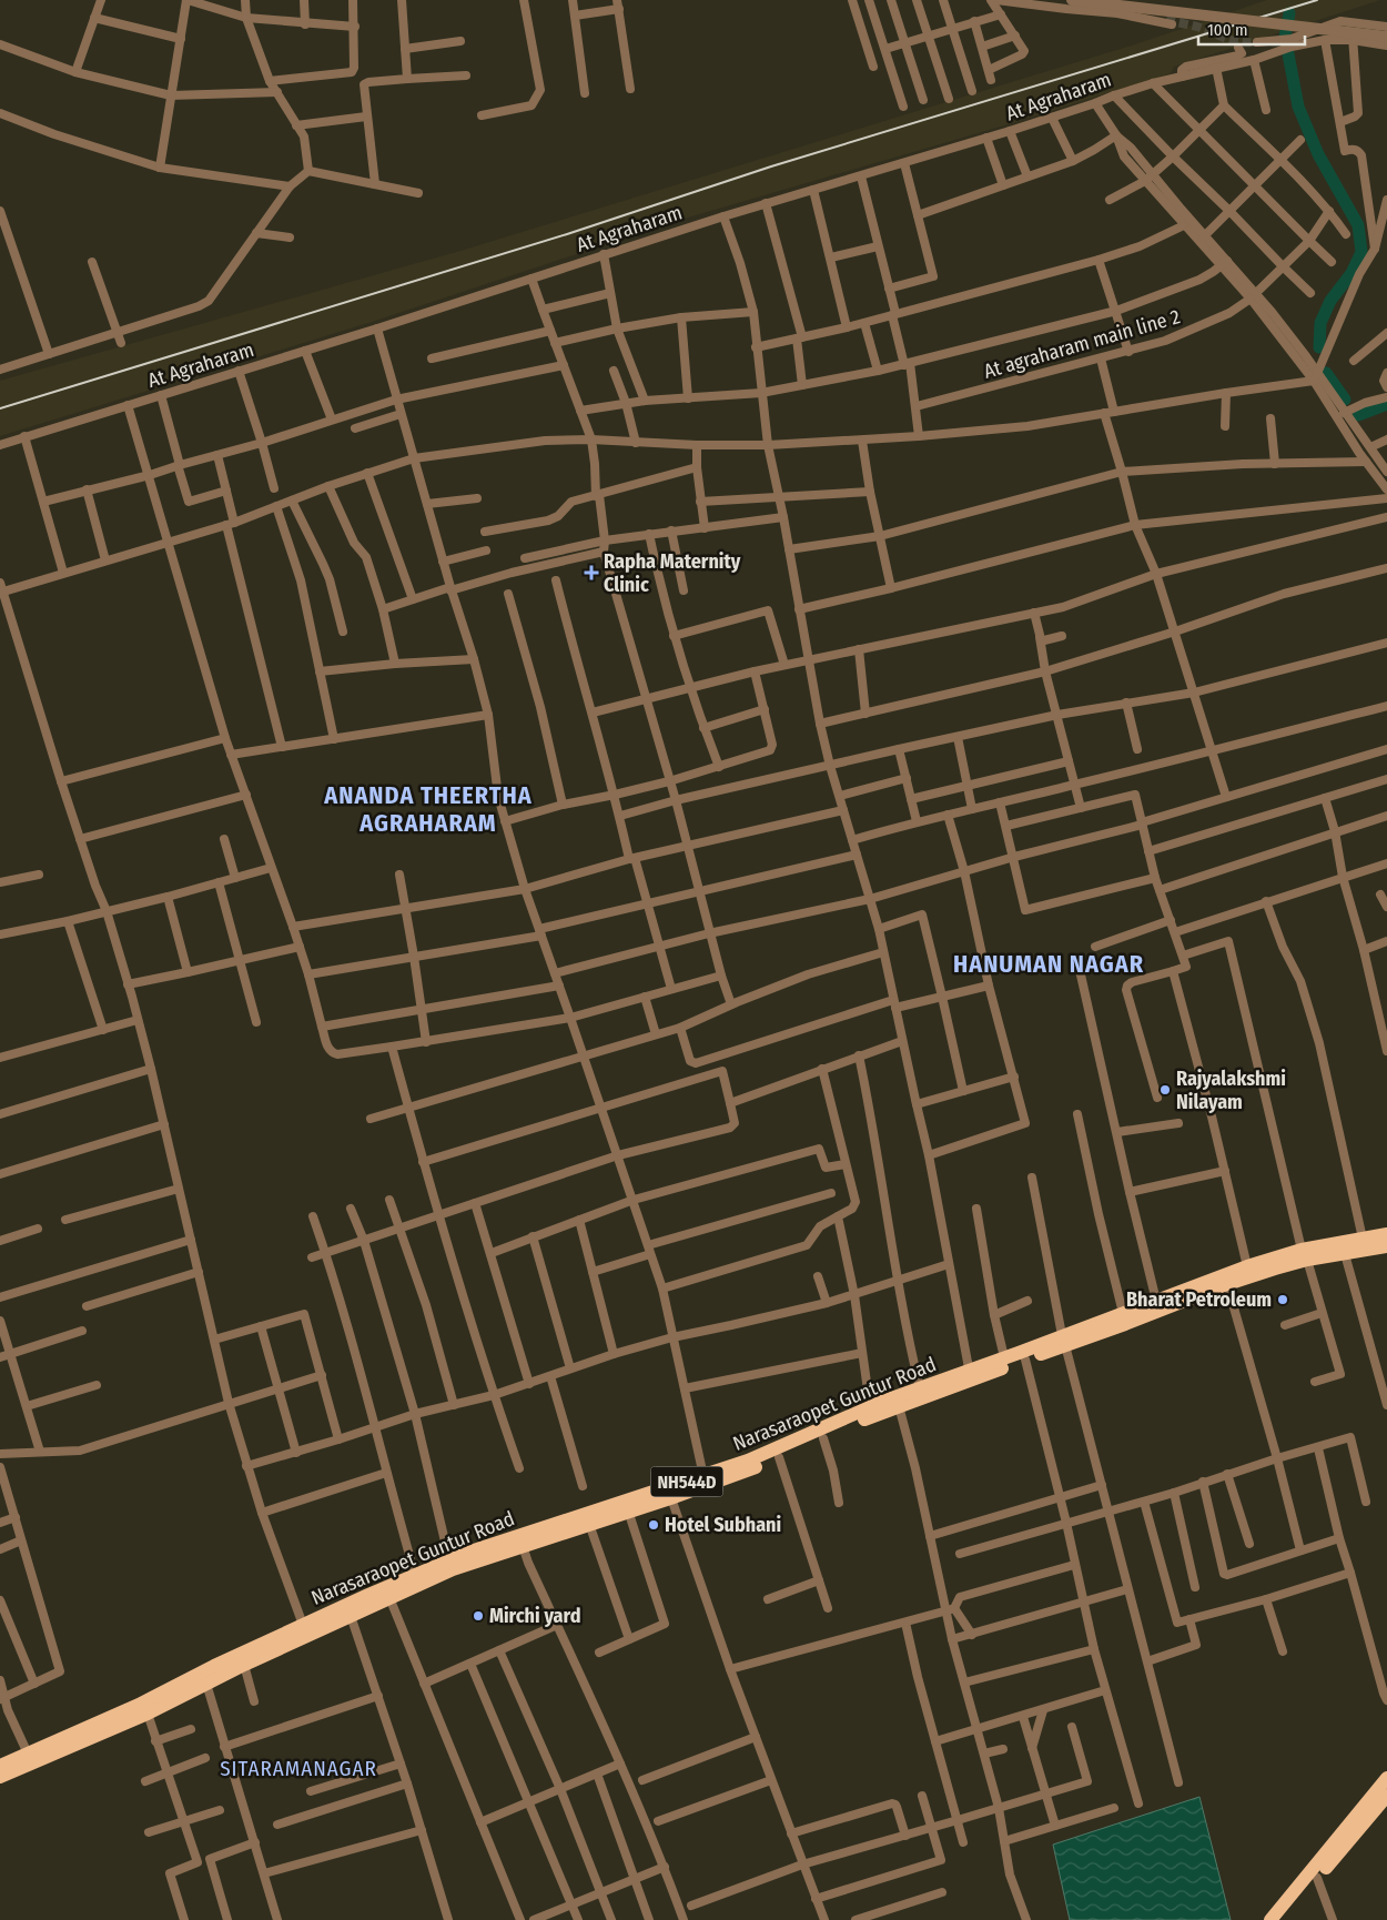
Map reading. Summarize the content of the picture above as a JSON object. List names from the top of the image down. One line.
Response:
{"streets":{"highway":["Narasaraopet Guntur Road","NH544D"],"street":["At Agraharam","At agraharam main line 2"]},"districts":["ANANDA THEERTHA AGRAHARAM","HANUMAN NAGAR","SITARAMANAGAR"],"places":{"health":["Rapha Maternity Clinic"],"other":["Rajyalakshmi Nilayam","Bharat Petroleum","Hotel Subhani","Mirchi yard"]},"scale_bar":"100 m"}
